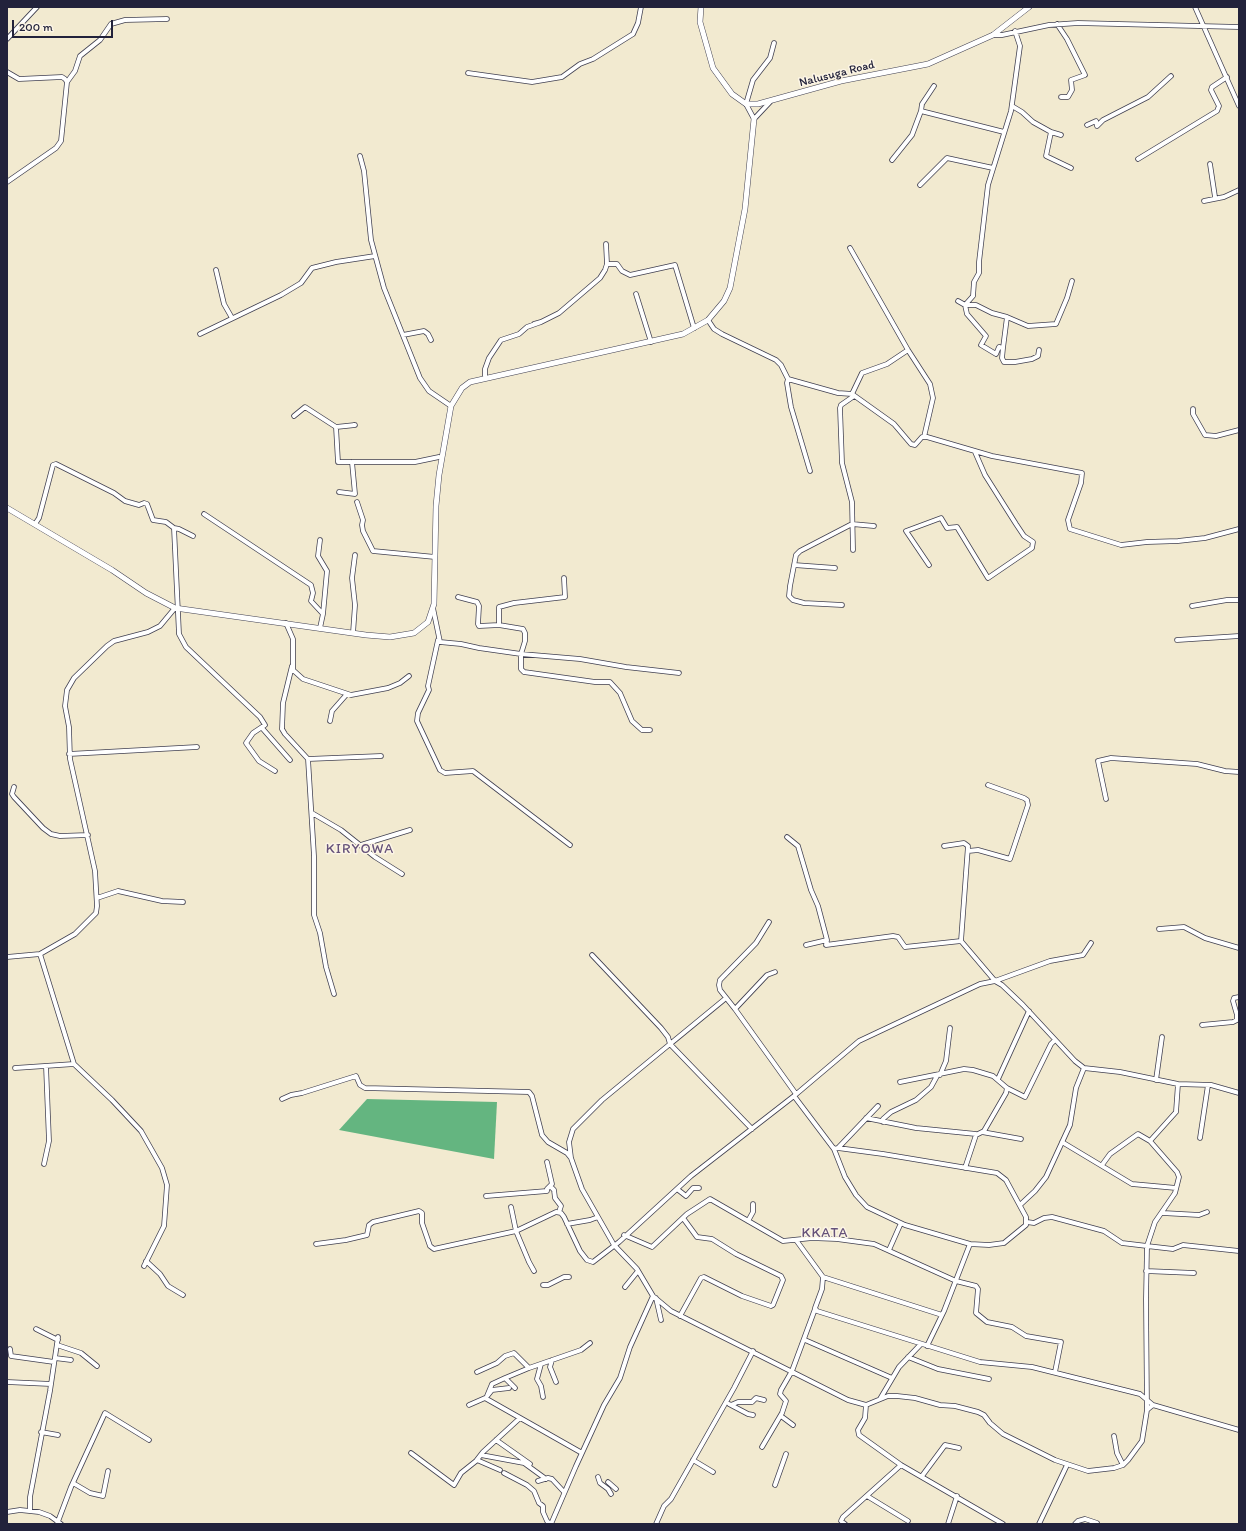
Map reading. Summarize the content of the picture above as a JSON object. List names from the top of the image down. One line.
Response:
{"streets":{"street":["Nalusuga Road"]},"districts":["KIRYOWA","KKATA"],"scale_bar":"200 m"}
